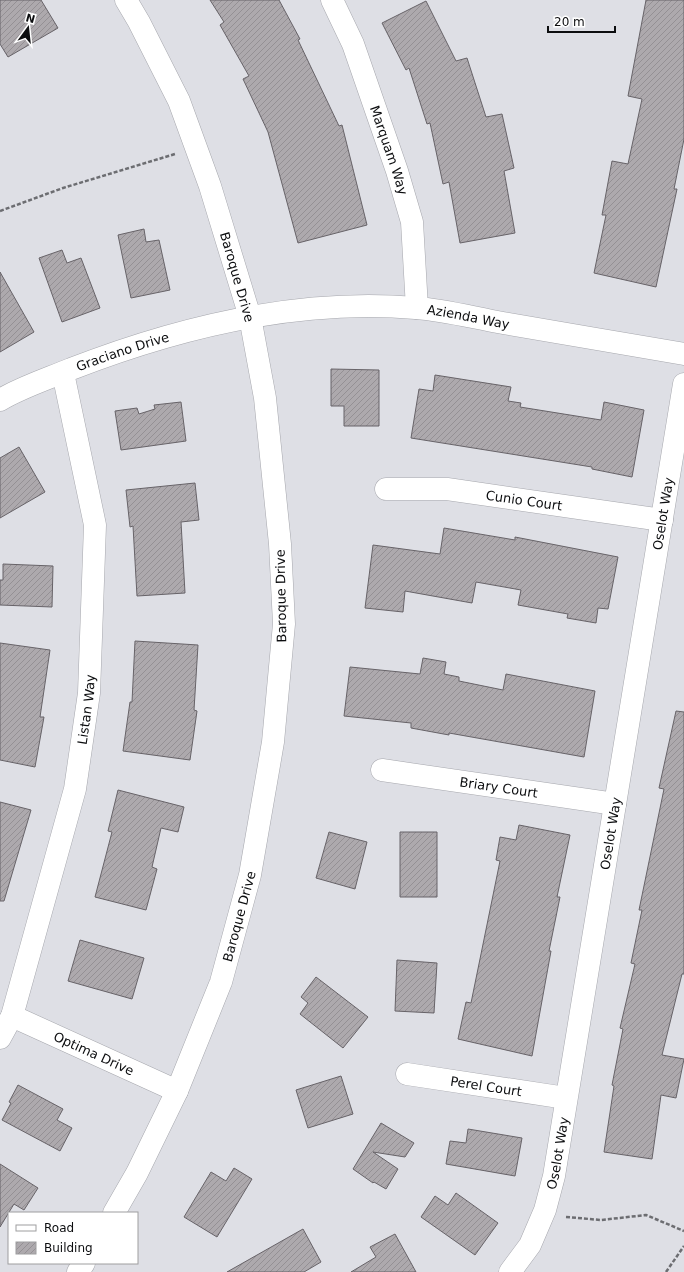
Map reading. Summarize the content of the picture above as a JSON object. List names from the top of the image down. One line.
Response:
{"streets":{"street":["Marquam Way","Baroque Drive","Azienda Way","Graciano Drive","Cunio Court","Oselot Way","Listan Way","Briary Court","Optima Drive","Perel Court"]},"crossings":[["Marquam Way","Azienda Way"],["Baroque Drive","Azienda Way"],["Baroque Drive","Graciano Drive"],["Baroque Drive","Optima Drive"],["Azienda Way","Graciano Drive"],["Graciano Drive","Listan Way"],["Cunio Court","Oselot Way"],["Oselot Way","Briary Court"],["Oselot Way","Perel Court"],["Listan Way","Optima Drive"]],"legend":["Road","Building"],"scale_bar":"20 m","north":"top"}
